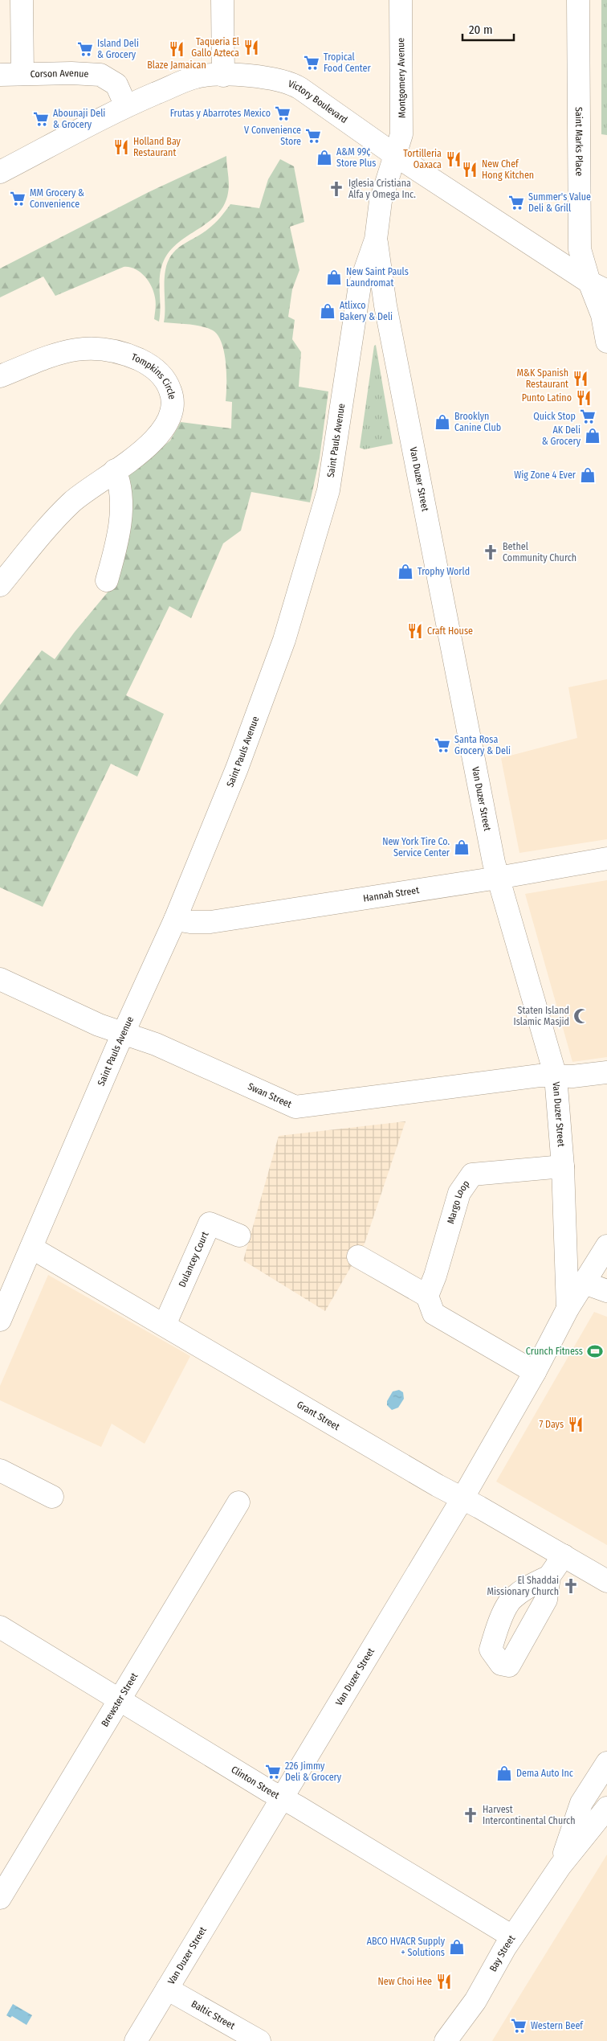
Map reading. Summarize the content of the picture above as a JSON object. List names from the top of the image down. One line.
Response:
{"streets":{"street":["Corson Avenue","Montgomery Avenue","Victory Boulevard","Saint Marks Place","Tompkins Circle","Saint Pauls Avenue","Van Duzer Street","Hannah Street","Swan Street","Margo Loop","Dulancey Court","Grant Street","Brewster Street","Clinton Street","Bay Street","Baltic Street"]},"crossings":[["Corson Avenue","Victory Boulevard"],["Montgomery Avenue","Victory Boulevard"],["Montgomery Avenue","Saint Pauls Avenue"],["Victory Boulevard","Saint Marks Place"],["Victory Boulevard","Saint Pauls Avenue"],["Saint Pauls Avenue","Van Duzer Street"],["Saint Pauls Avenue","Hannah Street"],["Saint Pauls Avenue","Swan Street"],["Saint Pauls Avenue","Grant Street"],["Van Duzer Street","Hannah Street"],["Van Duzer Street","Swan Street"],["Van Duzer Street","Margo Loop"],["Van Duzer Street","Grant Street"],["Van Duzer Street","Clinton Street"],["Van Duzer Street","Baltic Street"],["Dulancey Court","Grant Street"],["Brewster Street","Clinton Street"],["Clinton Street","Bay Street"]],"places":{"restaurant":["Taqueria El Gallo Azteca","Blaze Jamaican","Holland Bay Restaurant","Tortilleria Oaxaca","New Chef Hong Kitchen","M&K Spanish Restaurant","Punto Latino","Craft House","7 Days","New Choi Hee"],"supermarket":["Island Deli & Grocery","Tropical Food Center","Frutas y Abarrotes Mexico","Abounaji Deli & Grocery","V Convenience Store","MM Grocery & Convenience","Summer's Value Deli & Grill","Quick Stop","Santa Rosa Grocery & Deli","226 Jimmy Deli & Grocery","Western Beef"],"shop":["A&M 99¢ Store Plus","New Saint Pauls Laundromat","Atlixco Bakery & Deli","Brooklyn Canine Club","AK Deli & Grocery","Wig Zone 4 Ever","Trophy World","New York Tire Co. Service Center","Dema Auto Inc","ABCO HVACR Supply + Solutions"],"church":["Iglesia Cristiana Alfa y Omega Inc.","Bethel Community Church","El Shaddai Missionary Church","Harvest Intercontinental Church"],"mosque":["Staten Island Islamic Masjid"],"sports":["Crunch Fitness"]},"scale_bar":"20 m"}
